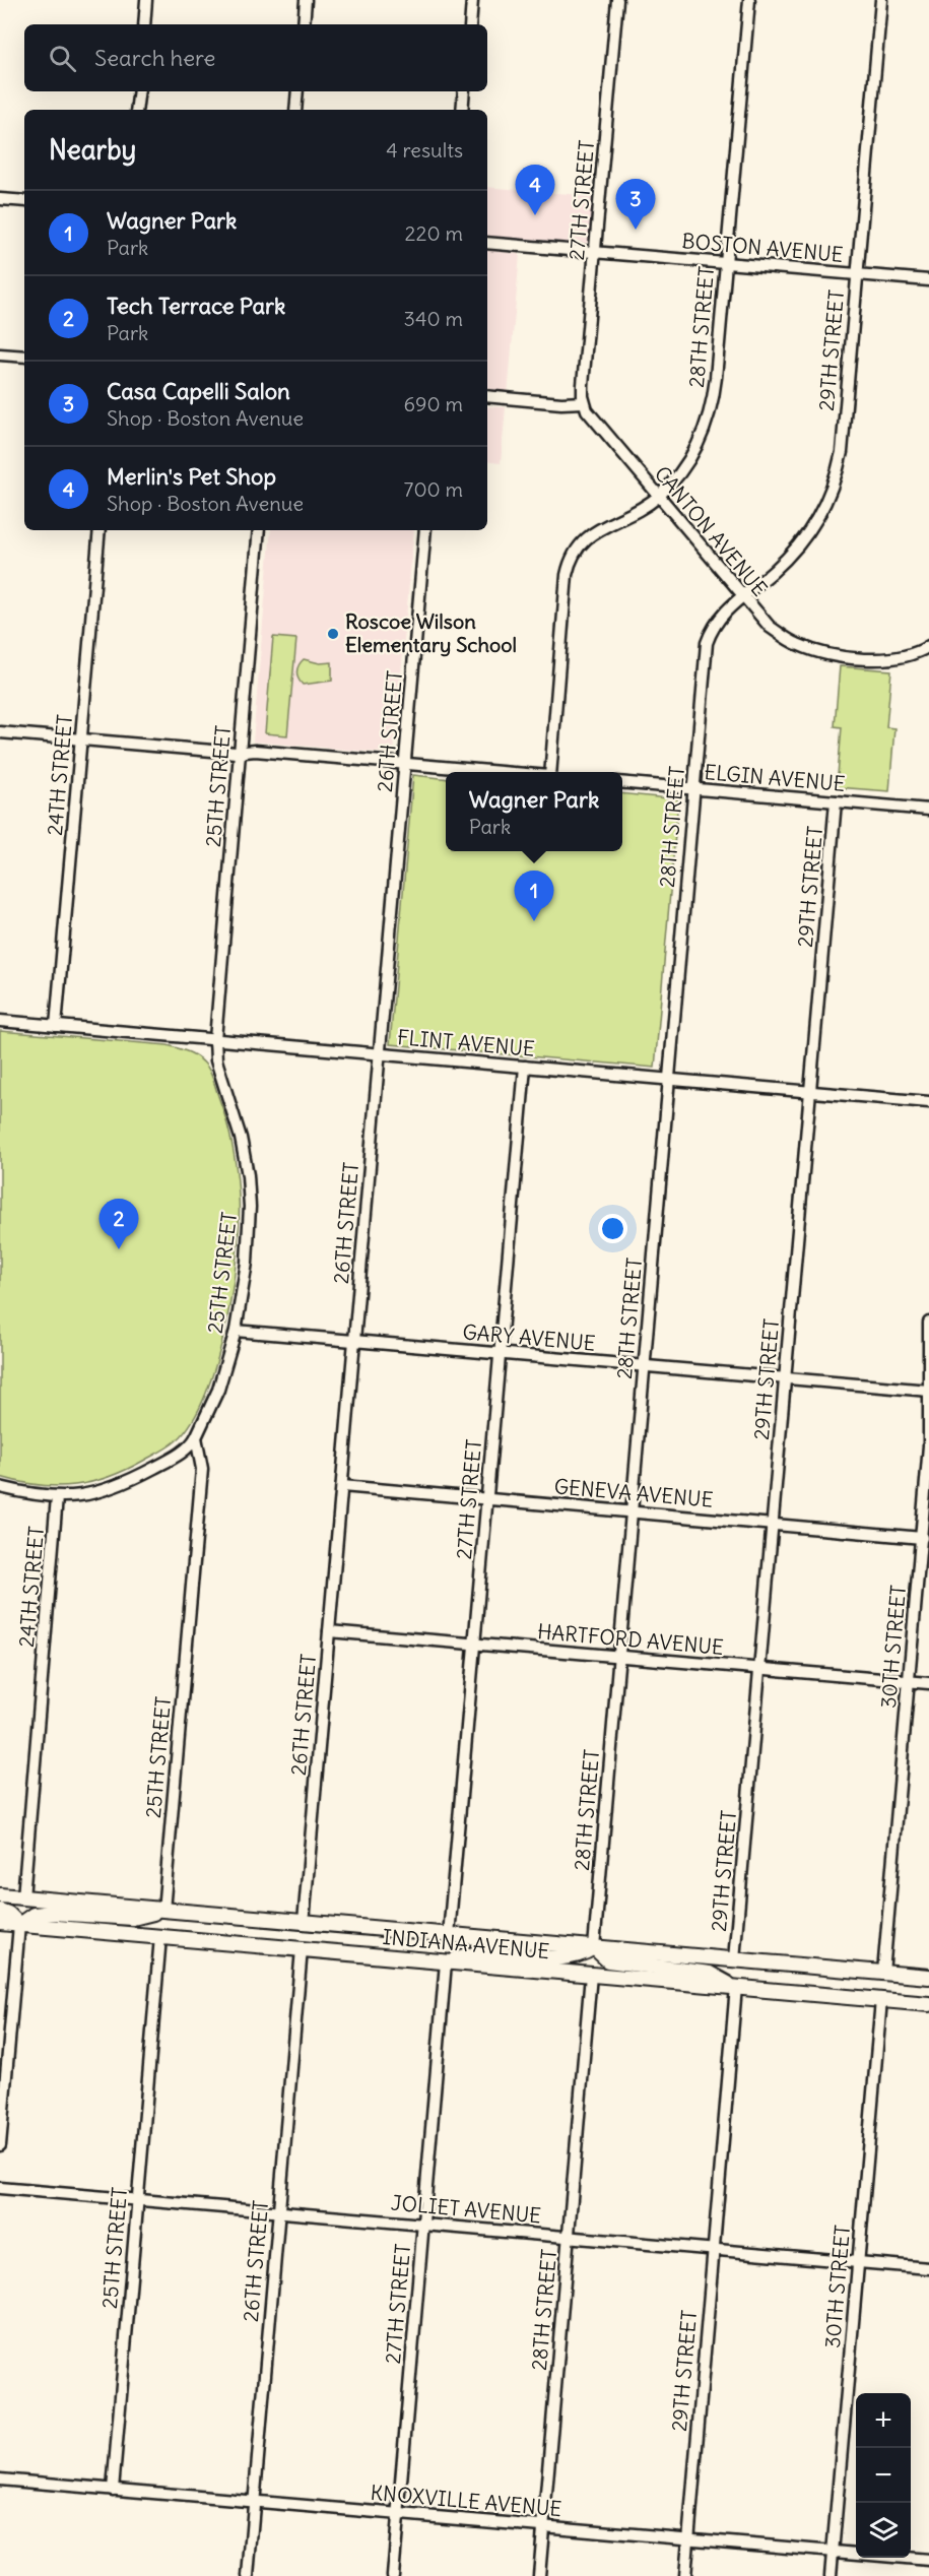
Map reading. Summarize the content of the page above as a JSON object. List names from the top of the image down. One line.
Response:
{"streets":{"main road":["INDIANA AVENUE"],"street":["27TH STREET","BOSTON AVENUE","28TH STREET","29TH STREET","CANTON AVENUE","26TH STREET","24TH STREET","ELGIN AVENUE","25TH STREET","FLINT AVENUE","GARY AVENUE","GENEVA AVENUE","HARTFORD AVENUE","30TH STREET","JOLIET AVENUE","KNOXVILLE AVENUE"]},"crossings":[["27TH STREET","BOSTON AVENUE"],["27TH STREET","CANTON AVENUE"],["27TH STREET","FLINT AVENUE"],["27TH STREET","GARY AVENUE"],["27TH STREET","GENEVA AVENUE"],["27TH STREET","HARTFORD AVENUE"],["27TH STREET","INDIANA AVENUE"],["27TH STREET","JOLIET AVENUE"],["27TH STREET","KNOXVILLE AVENUE"],["BOSTON AVENUE","28TH STREET"],["BOSTON AVENUE","29TH STREET"],["28TH STREET","29TH STREET"],["28TH STREET","CANTON AVENUE"],["28TH STREET","ELGIN AVENUE"],["28TH STREET","FLINT AVENUE"],["28TH STREET","GARY AVENUE"],["28TH STREET","GENEVA AVENUE"],["28TH STREET","HARTFORD AVENUE"],["28TH STREET","INDIANA AVENUE"],["28TH STREET","JOLIET AVENUE"],["28TH STREET","KNOXVILLE AVENUE"],["29TH STREET","CANTON AVENUE"],["29TH STREET","ELGIN AVENUE"],["29TH STREET","FLINT AVENUE"],["29TH STREET","GARY AVENUE"],["29TH STREET","GENEVA AVENUE"],["29TH STREET","HARTFORD AVENUE"],["29TH STREET","INDIANA AVENUE"],["29TH STREET","JOLIET AVENUE"],["29TH STREET","KNOXVILLE AVENUE"],["26TH STREET","FLINT AVENUE"],["26TH STREET","GARY AVENUE"],["26TH STREET","GENEVA AVENUE"],["26TH STREET","HARTFORD AVENUE"],["26TH STREET","INDIANA AVENUE"],["26TH STREET","JOLIET AVENUE"],["26TH STREET","KNOXVILLE AVENUE"],["24TH STREET","FLINT AVENUE"],["24TH STREET","INDIANA AVENUE"],["25TH STREET","FLINT AVENUE"],["25TH STREET","GARY AVENUE"],["25TH STREET","INDIANA AVENUE"],["25TH STREET","JOLIET AVENUE"],["25TH STREET","KNOXVILLE AVENUE"],["GARY AVENUE","30TH STREET"],["GENEVA AVENUE","30TH STREET"],["HARTFORD AVENUE","30TH STREET"],["30TH STREET","INDIANA AVENUE"],["30TH STREET","JOLIET AVENUE"],["30TH STREET","KNOXVILLE AVENUE"]],"places":["Roscoe Wilson Elementary School"],"page":{"search":"Search here","heading":["Nearby","4 results"],"pins":["4","3","1","2"],"list":[{"mark":"1","name":"Wagner Park","note":"Park","value":"220 m"},{"mark":"2","name":"Tech Terrace Park","note":"Park","value":"340 m"},{"mark":"3","name":"Casa Capelli Salon","note":"Shop · Boston Avenue","value":"690 m"},{"mark":"4","name":"Merlin's Pet Shop","note":"Shop · Boston Avenue","value":"700 m"}],"popup":["Wagner Park","Park"],"map_buttons":["+","−"]}}
